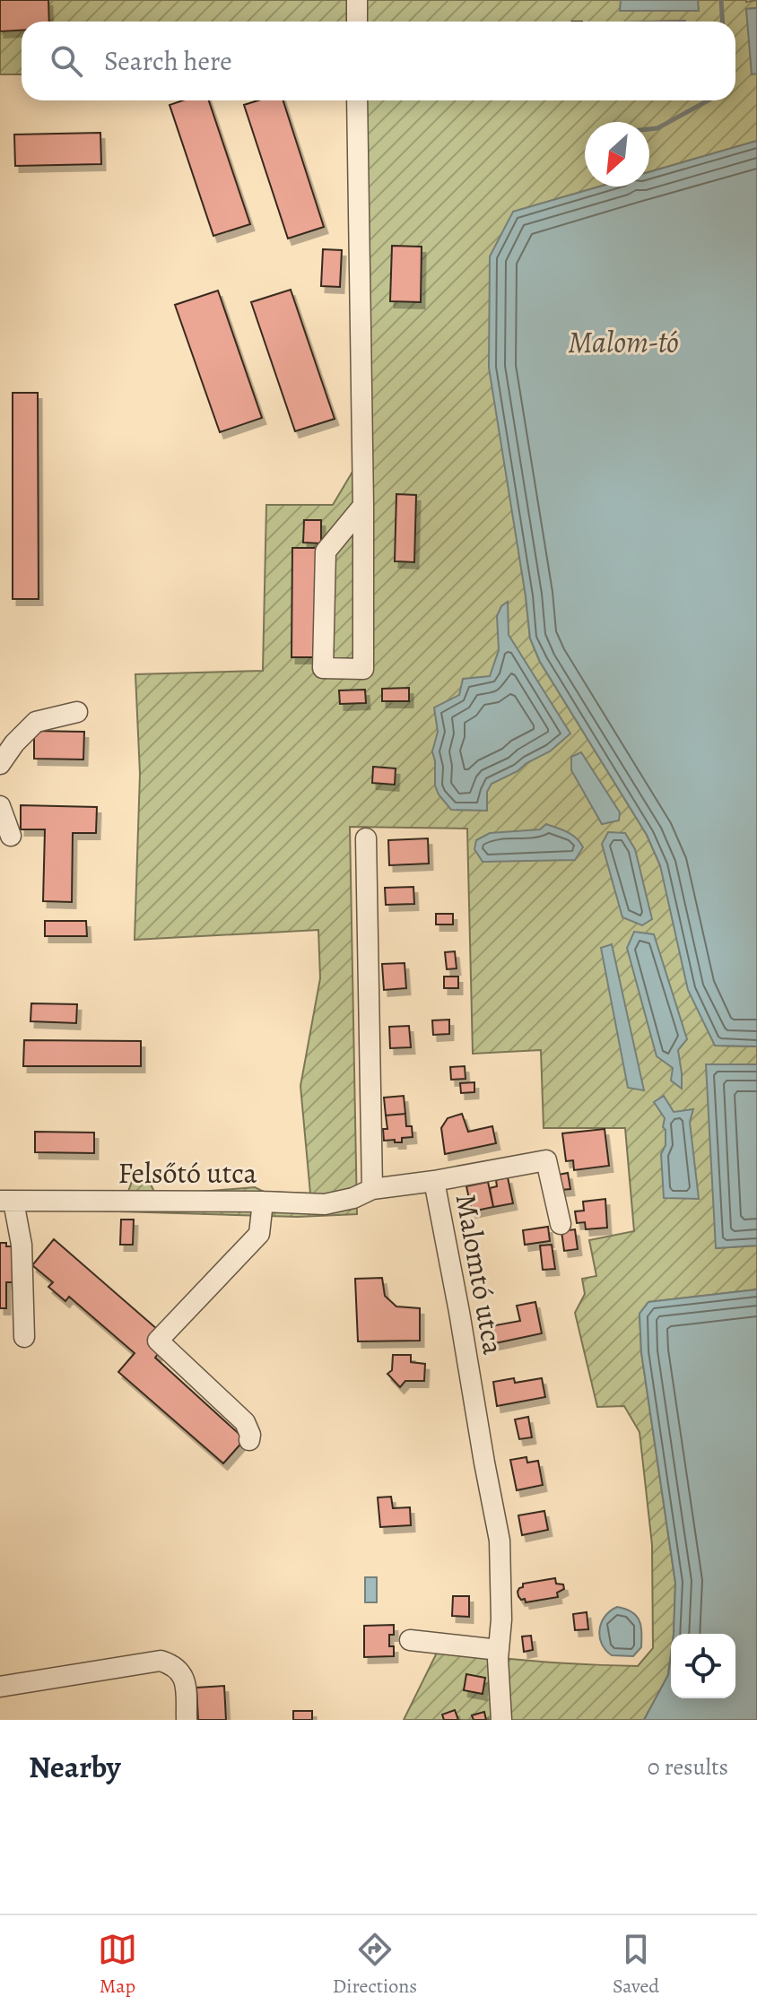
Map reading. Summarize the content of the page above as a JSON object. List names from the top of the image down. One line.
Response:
{"streets":{"street":["Felsőtó utca","Malomtó utca"]},"crossings":[["Felsőtó utca","Malomtó utca"]],"water":["Malom-tó"],"north":"bottom left","page":{"search":"Search here","heading":["Nearby","0 results"],"nav":["Map","Directions","Saved"]}}
